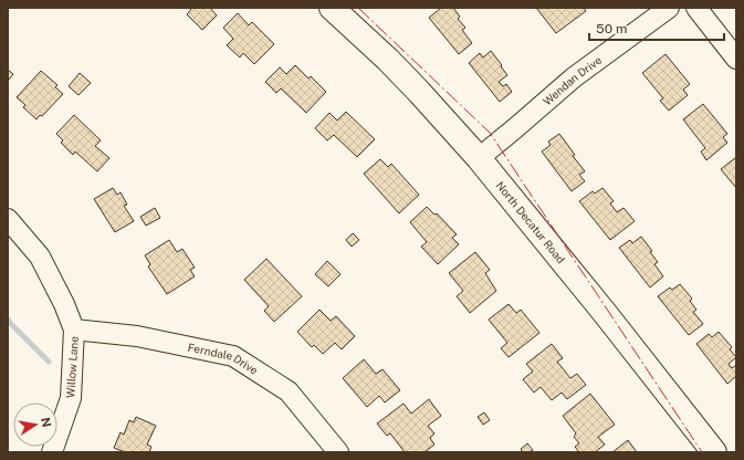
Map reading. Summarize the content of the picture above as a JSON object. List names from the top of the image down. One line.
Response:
{"streets":{"main road":["North Decatur Road"],"street":["Wendan Drive","Ferndale Drive","Willow Lane"]},"crossings":[["Wendan Drive","North Decatur Road"],["Ferndale Drive","Willow Lane"]],"scale_bar":"50 m","north":"right"}
